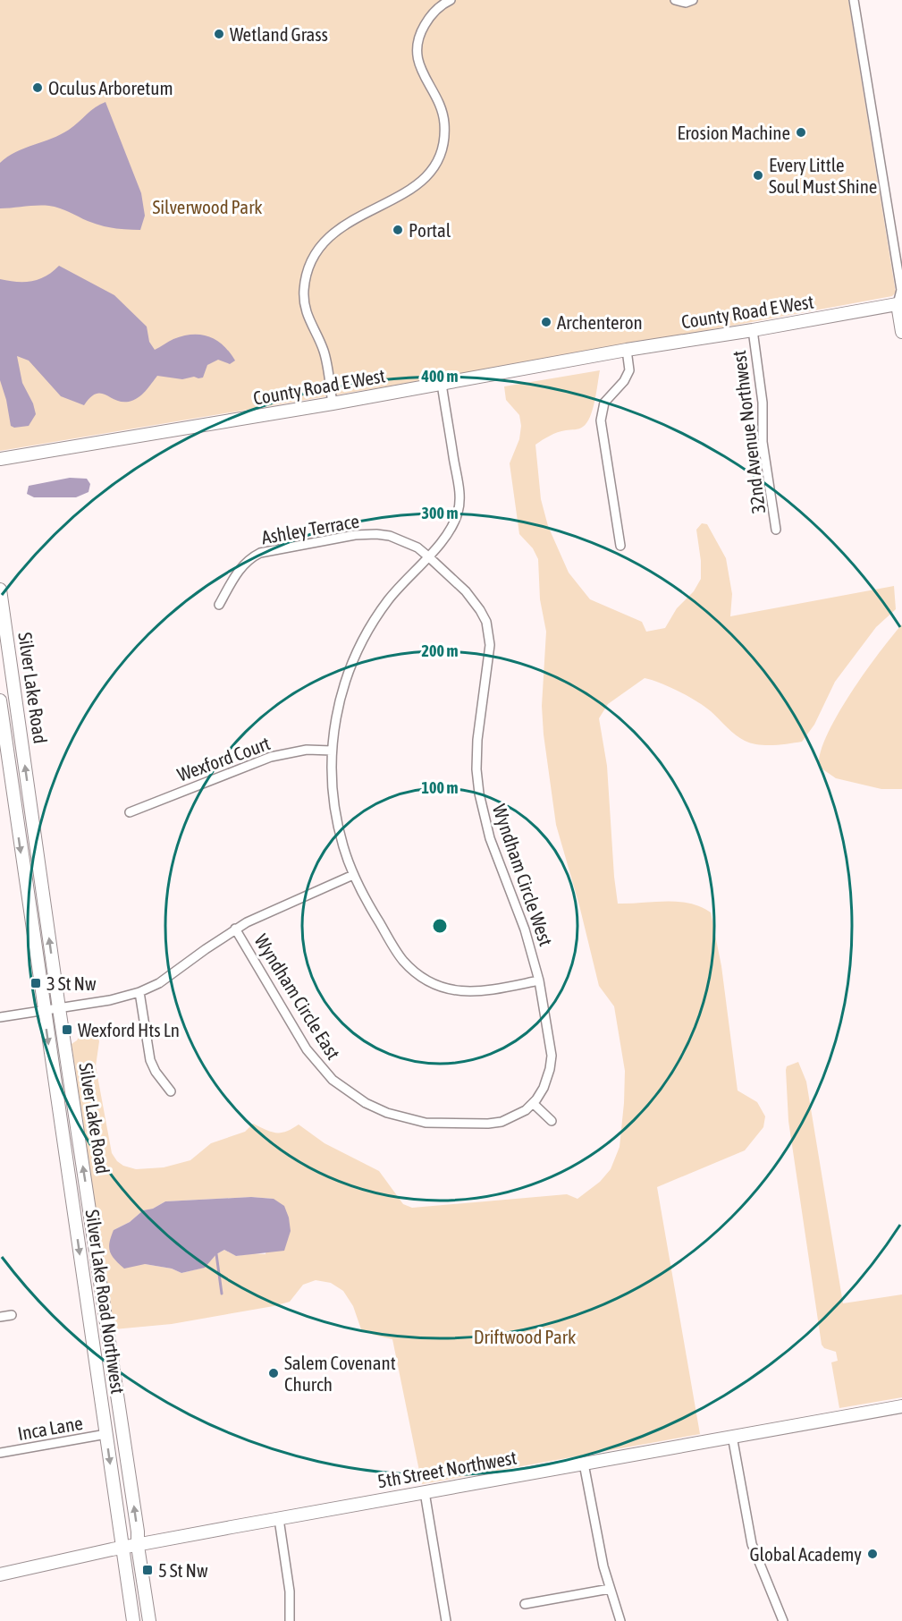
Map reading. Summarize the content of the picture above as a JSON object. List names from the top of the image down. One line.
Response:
{"streets":{"main road":["County Road E West","Silver Lake Road","Silver Lake Road Northwest","5th Street Northwest"],"street":["32nd Avenue Northwest","Ashley Terrace","Wexford Court","Wyndham Circle West","Wyndham Circle East","Inca Lane"]},"crossings":[["County Road E West","32nd Avenue Northwest"],["Ashley Terrace","Wyndham Circle West"],["Silver Lake Road","5th Street Northwest"],["Wyndham Circle West","Wyndham Circle East"],["Silver Lake Road Northwest","Inca Lane"],["Silver Lake Road Northwest","5th Street Northwest"]],"one_way":["Silver Lake Road","Silver Lake Road Northwest"],"parks":["Silverwood Park","Driftwood Park"],"places":{"other":["Wetland Grass","Oculus Arboretum","Erosion Machine","Every Little Soul Must Shine","Portal","Archenteron","Salem Covenant Church","Global Academy"],"transit":["3 St Nw","Wexford Hts Ln","5 St Nw"]},"rings":["400 m","300 m","200 m","100 m"]}
